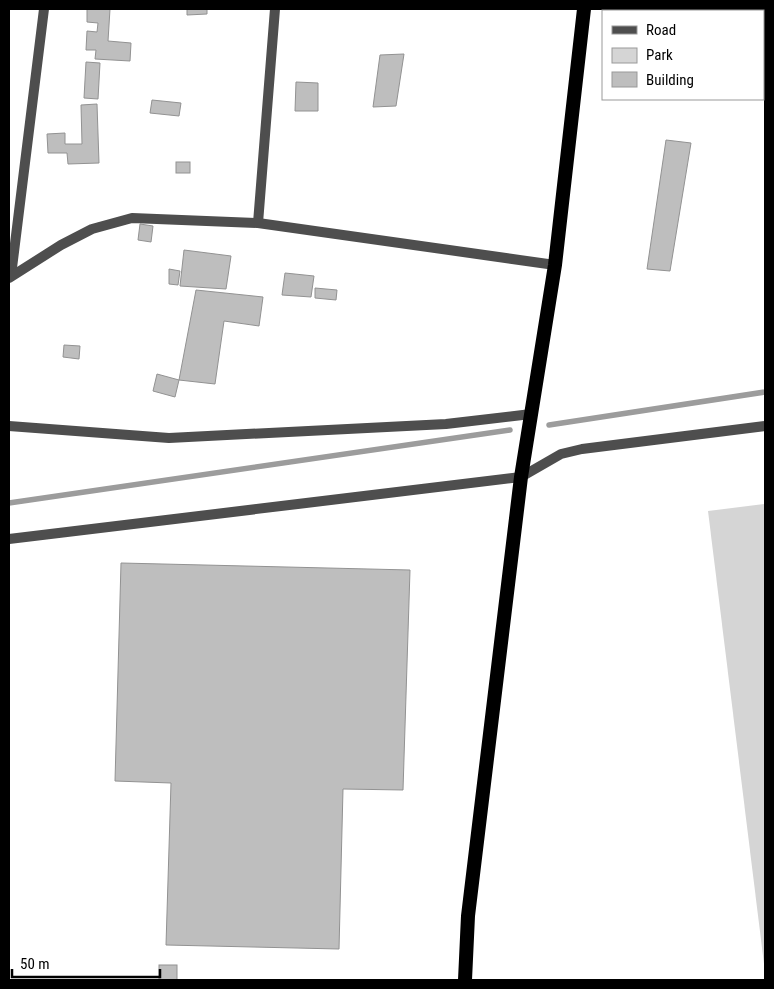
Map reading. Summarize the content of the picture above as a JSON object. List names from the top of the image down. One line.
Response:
{"legend":["Road","Park","Building"],"scale_bar":"50 m"}
